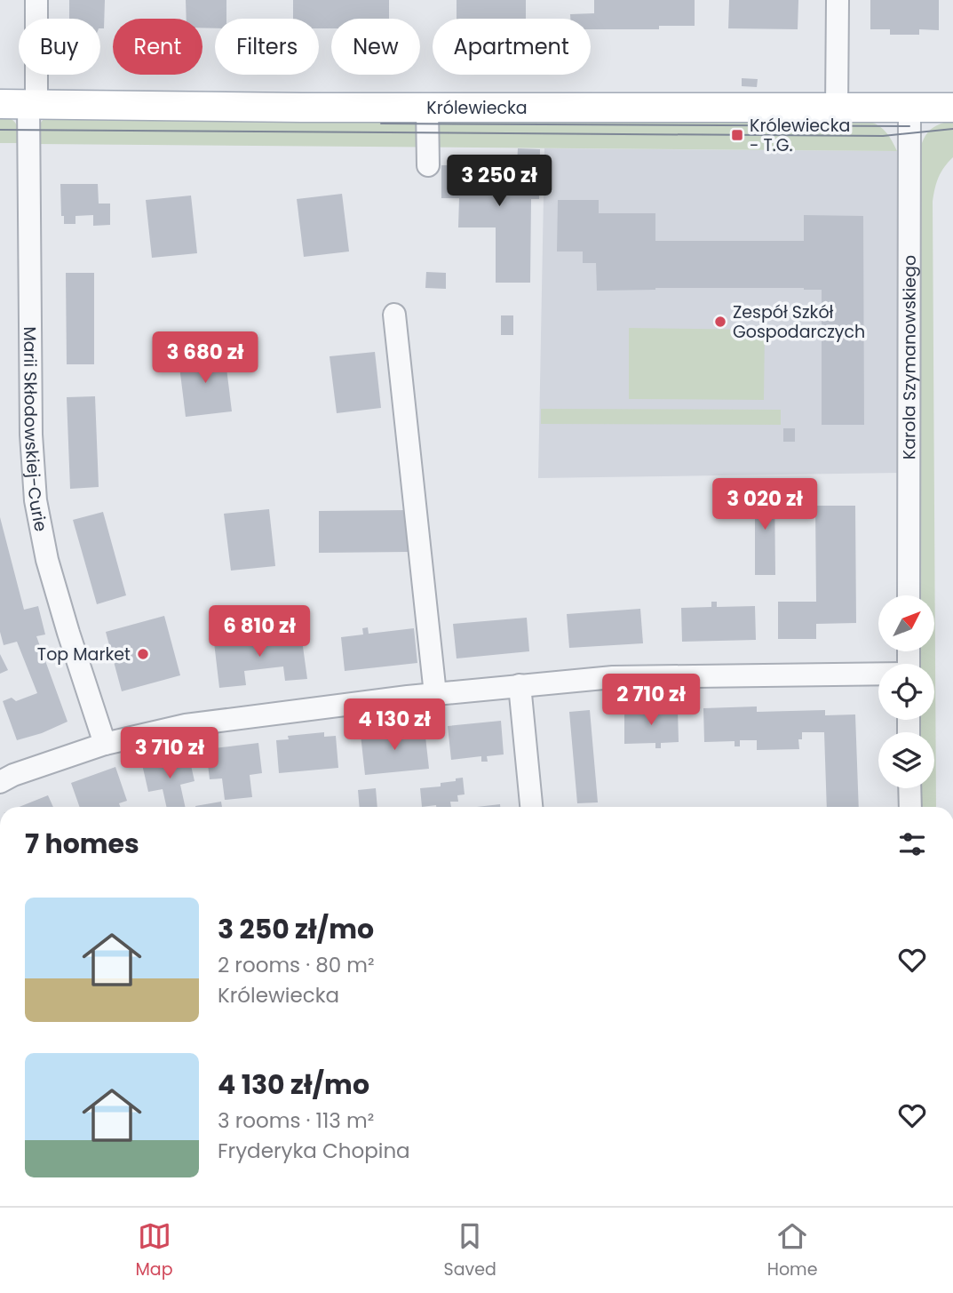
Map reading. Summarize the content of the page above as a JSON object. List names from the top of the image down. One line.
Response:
{"streets":{"main road":["Królewiecka"],"street":["Karola Szymanowskiego","Marii Skłodowskiej-Curie"]},"crossings":[["Królewiecka","Karola Szymanowskiego"],["Królewiecka","Marii Skłodowskiej-Curie"]],"places":{"transit":["Królewiecka - T.G."],"other":["Zespół Szkół Gospodarczych","Top Market"]},"north":"top right","page":{"chip":["Buy","Rent","Filters","New","Apartment"],"price":["3 250 zł","3 680 zł","3 020 zł","6 810 zł","2 710 zł","4 130 zł","3 710 zł"],"heading":"7 homes","list":[{"name":"3 250 zł/mo","note":"2 rooms · 80 m² · Królewiecka"},{"name":"4 130 zł/mo","note":"3 rooms · 113 m² · Fryderyka Chopina"}],"tabs":["Map","Saved","Home"]}}
